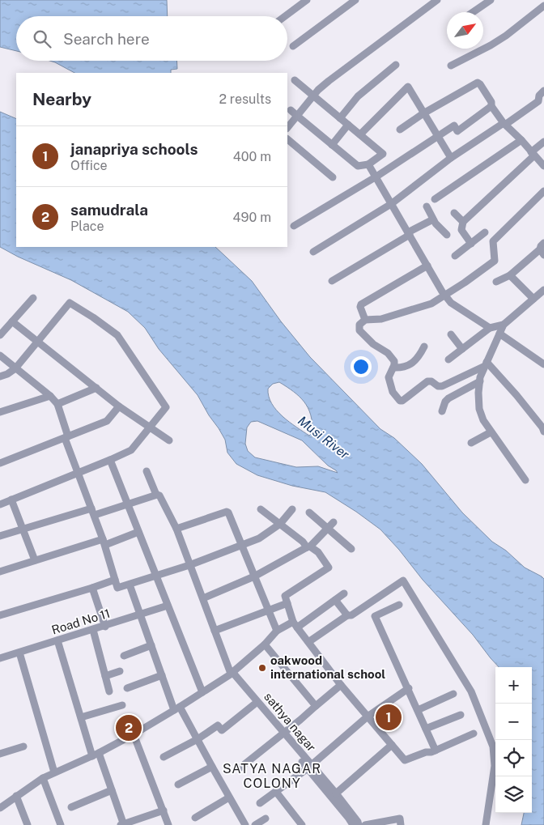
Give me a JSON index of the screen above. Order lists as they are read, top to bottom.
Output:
{
  "streets": {
    "street": ["Road No 11", "sathya nagar"]
  },
  "districts": ["SATYA NAGAR COLONY"],
  "water": ["Musi River"],
  "places": ["oakwood international school"],
  "north": "top right",
  "page": {
    "search": "Search here",
    "heading": ["Nearby", "2 results"],
    "list": [
      {
        "mark": "1",
        "name": "janapriya schools",
        "note": "Office",
        "value": "400 m"
      },
      {
        "mark": "2",
        "name": "samudrala",
        "note": "Place",
        "value": "490 m"
      }
    ],
    "map_buttons": ["+", "−"],
    "pins": ["1", "2"]
  }
}
